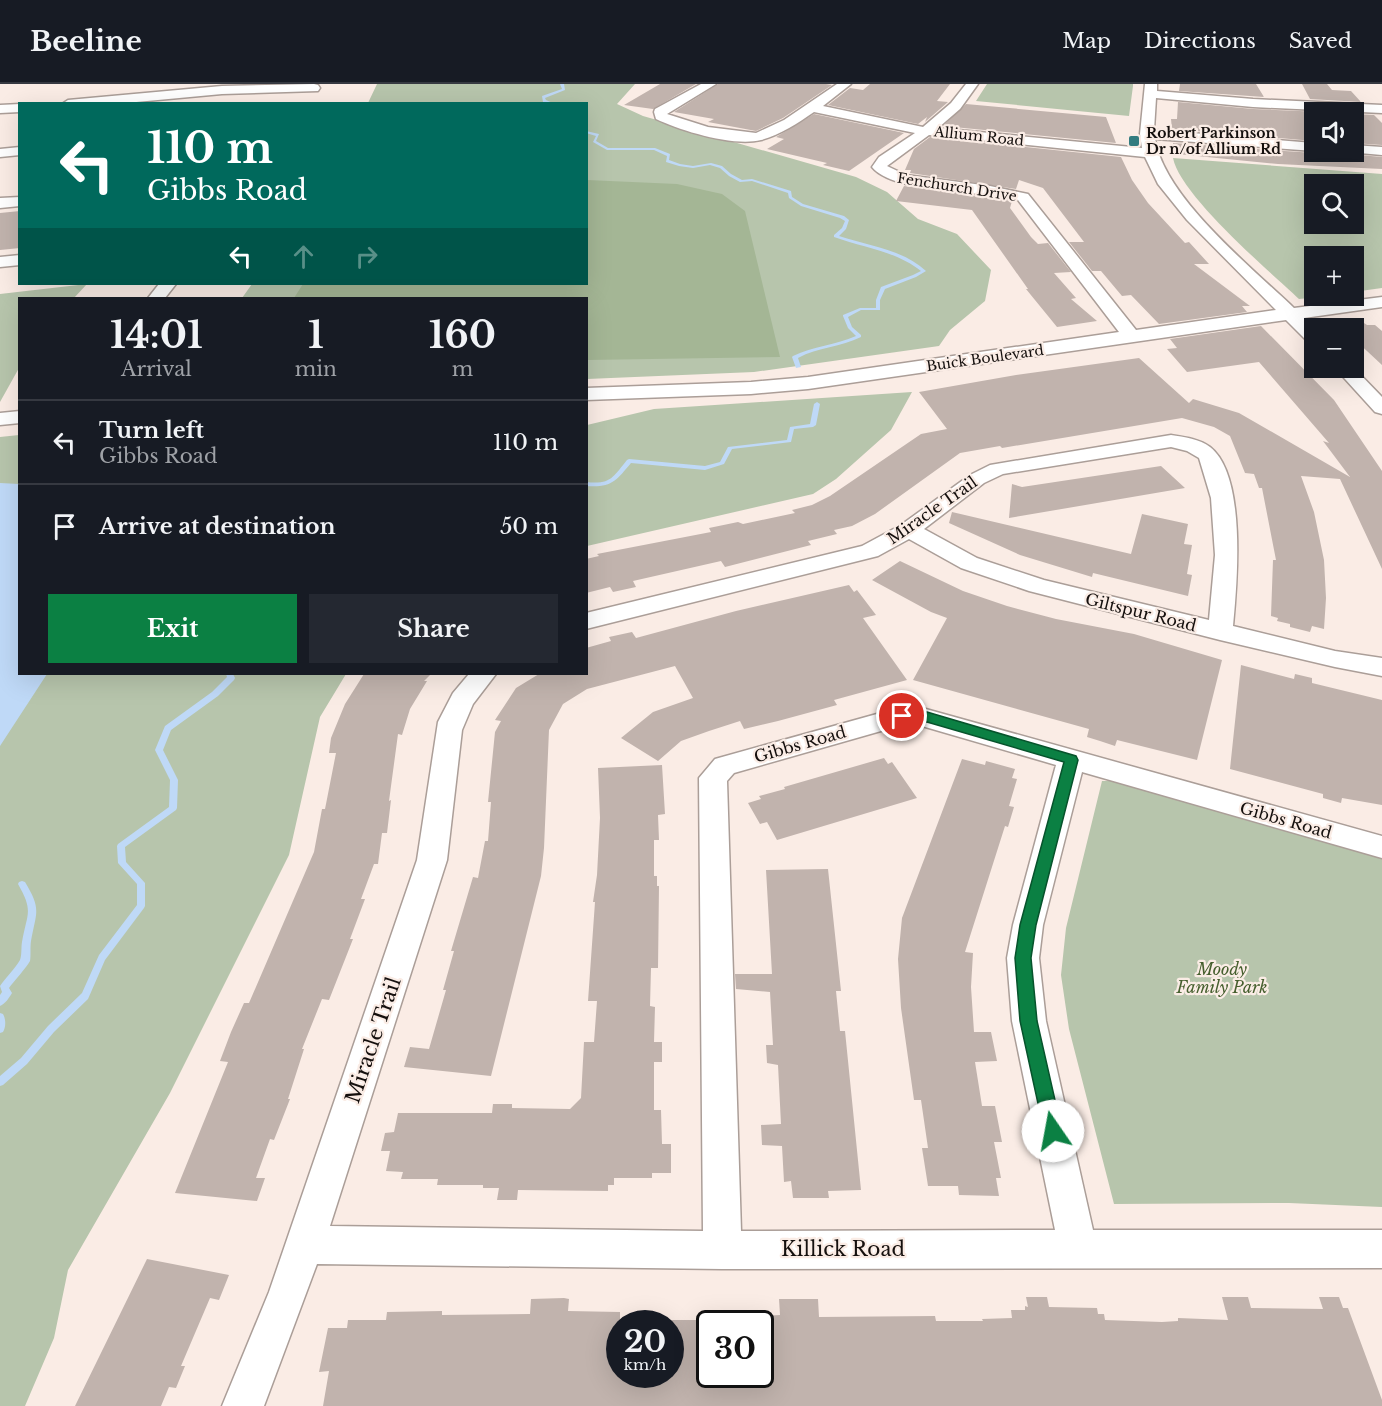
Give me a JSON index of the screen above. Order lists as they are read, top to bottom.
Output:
{
  "streets": {
    "street": [
      "Allium Road",
      "Fenchurch Drive",
      "Buick Boulevard",
      "Miracle Trail",
      "Giltspur Road",
      "Gibbs Road",
      "Killick Road"
    ]
  },
  "crossings": [
    ["Allium Road", "Fenchurch Drive"],
    ["Fenchurch Drive", "Buick Boulevard"],
    ["Miracle Trail", "Giltspur Road"],
    ["Miracle Trail", "Killick Road"],
    ["Gibbs Road", "Killick Road"]
  ],
  "parks": ["Moody Family Park"],
  "places": {
    "transit": ["Robert Parkinson Dr n/of Allium Rd"]
  },
  "page": {
    "header": "Beeline",
    "nav": ["Map", "Directions", "Saved"],
    "map_buttons": ["+", "−"],
    "turn": ["110 m", "Gibbs Road"],
    "eta": [
      "14:01",
      "Arrival",
      "1",
      "min",
      "160",
      "m"
    ],
    "list": [
      {
        "name": "Turn left",
        "note": "Gibbs Road",
        "value": "110 m"
      },
      {
        "name": "Arrive at destination",
        "value": "50 m"
      }
    ],
    "buttons": ["Exit", "Share"],
    "speed": "20 km/h",
    "limit": "30"
  }
}
